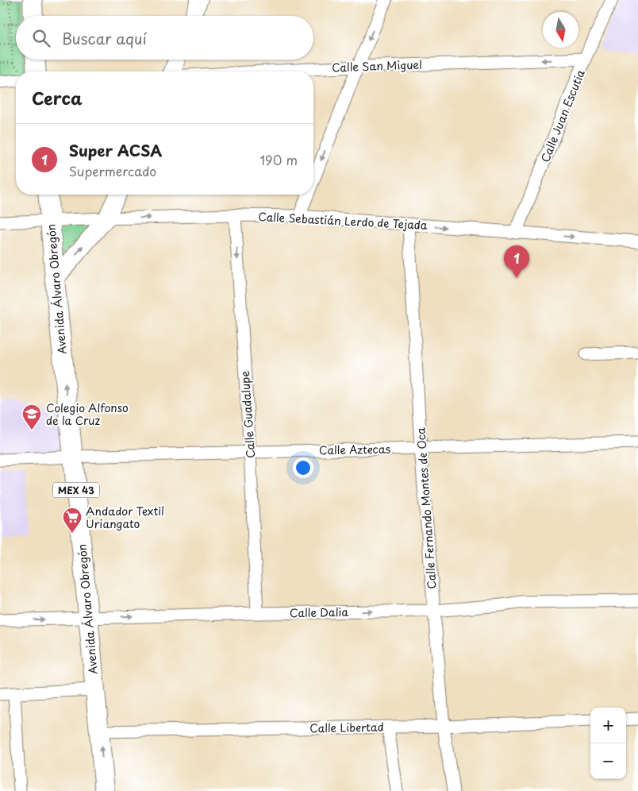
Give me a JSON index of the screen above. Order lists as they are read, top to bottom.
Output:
{
  "streets": {
    "main road": ["Avenida Álvaro Obregón", "MEX 43"],
    "street": [
      "Calle San Miguel",
      "Calle Juan Escutia",
      "Calle Sebastián Lerdo de Tejada",
      "Calle Guadalupe",
      "Calle Aztecas",
      "Calle Fernando Montes de Oca",
      "Calle Dalia",
      "Calle Libertad"
    ]
  },
  "crossings": [
    ["Calle San Miguel", "Calle Juan Escutia"],
    ["Calle Juan Escutia", "Calle Sebastián Lerdo de Tejada"],
    ["Calle Sebastián Lerdo de Tejada", "Avenida Álvaro Obregón"],
    ["Calle Sebastián Lerdo de Tejada", "Calle Guadalupe"],
    ["Calle Sebastián Lerdo de Tejada", "Calle Fernando Montes de Oca"],
    ["Avenida Álvaro Obregón", "Calle Aztecas"],
    ["Avenida Álvaro Obregón", "Calle Dalia"],
    ["Avenida Álvaro Obregón", "Calle Libertad"],
    ["Calle Guadalupe", "Calle Aztecas"],
    ["Calle Guadalupe", "Calle Dalia"],
    ["Calle Aztecas", "Calle Fernando Montes de Oca"],
    ["Calle Fernando Montes de Oca", "Calle Dalia"],
    ["Calle Fernando Montes de Oca", "Calle Libertad"]
  ],
  "one_way": [
    "Calle San Miguel",
    "Calle Sebastián Lerdo de Tejada",
    "Avenida Álvaro Obregón",
    "Calle Guadalupe",
    "Calle Dalia"
  ],
  "places": {
    "school or university": ["Colegio Alfonso de la Cruz"],
    "supermarket": ["Andador Textil Uriangato"]
  },
  "north": "bottom",
  "page": {
    "search": "Buscar aquí",
    "heading": "Cerca",
    "list": [
      {
        "mark": "1",
        "name": "Super ACSA",
        "note": "Supermercado",
        "value": "190 m"
      }
    ],
    "pins": "1",
    "map_buttons": ["+", "−"]
  }
}
